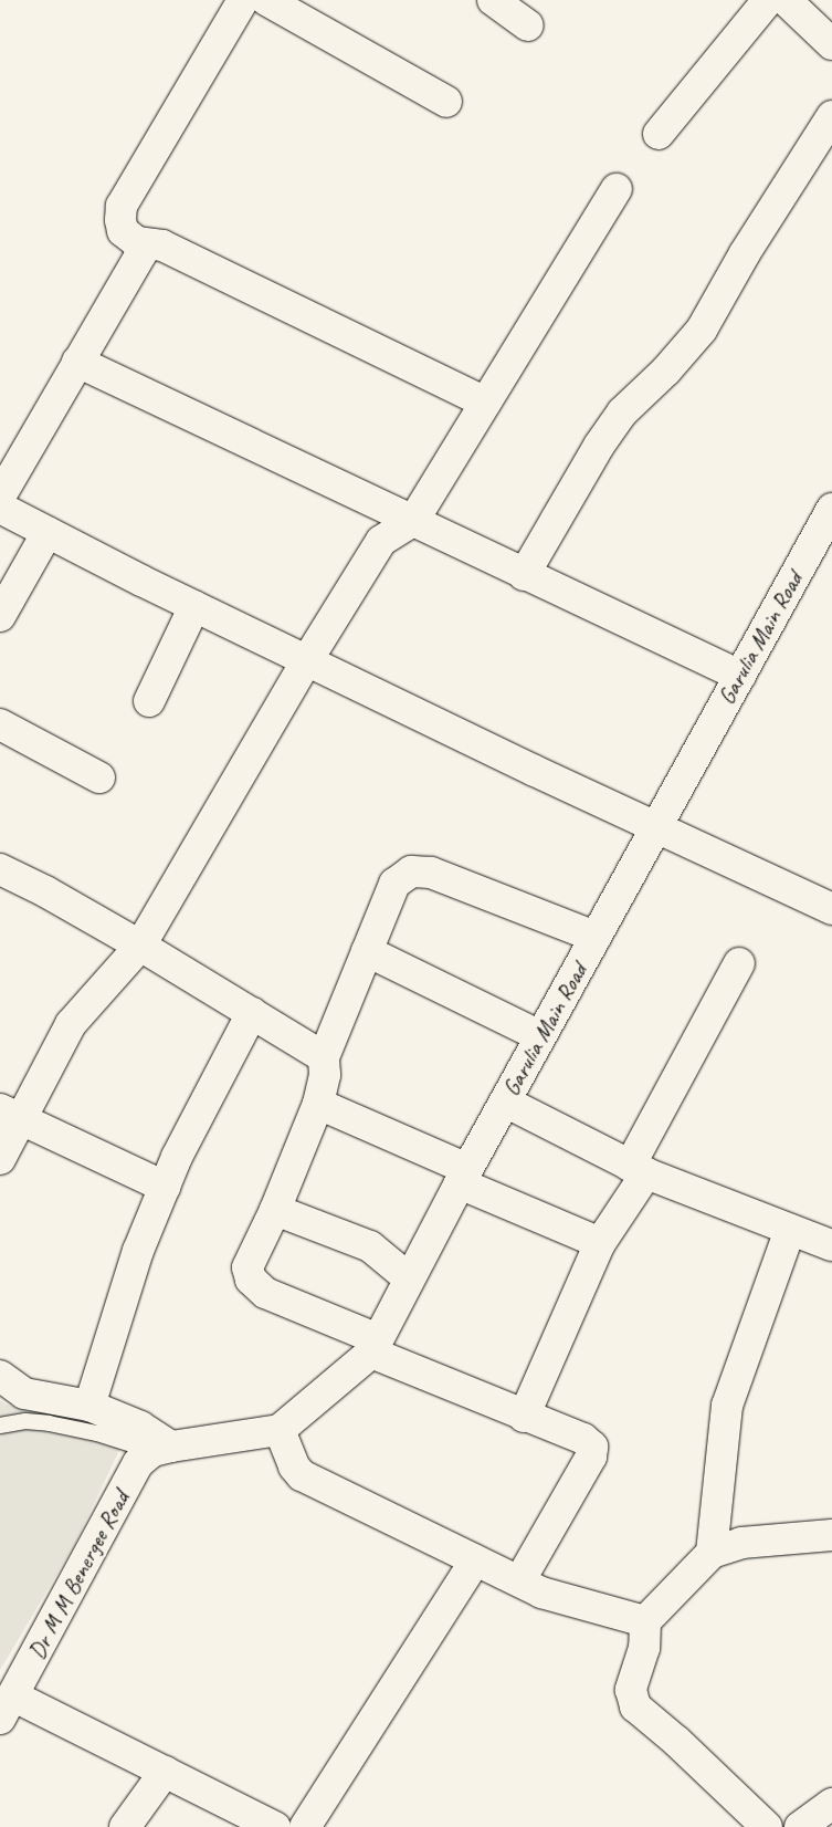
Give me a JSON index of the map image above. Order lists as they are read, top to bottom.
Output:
{
  "streets": {
    "street": ["Garulia Main Road", "Dr M M Benergee Road"]
  }
}
